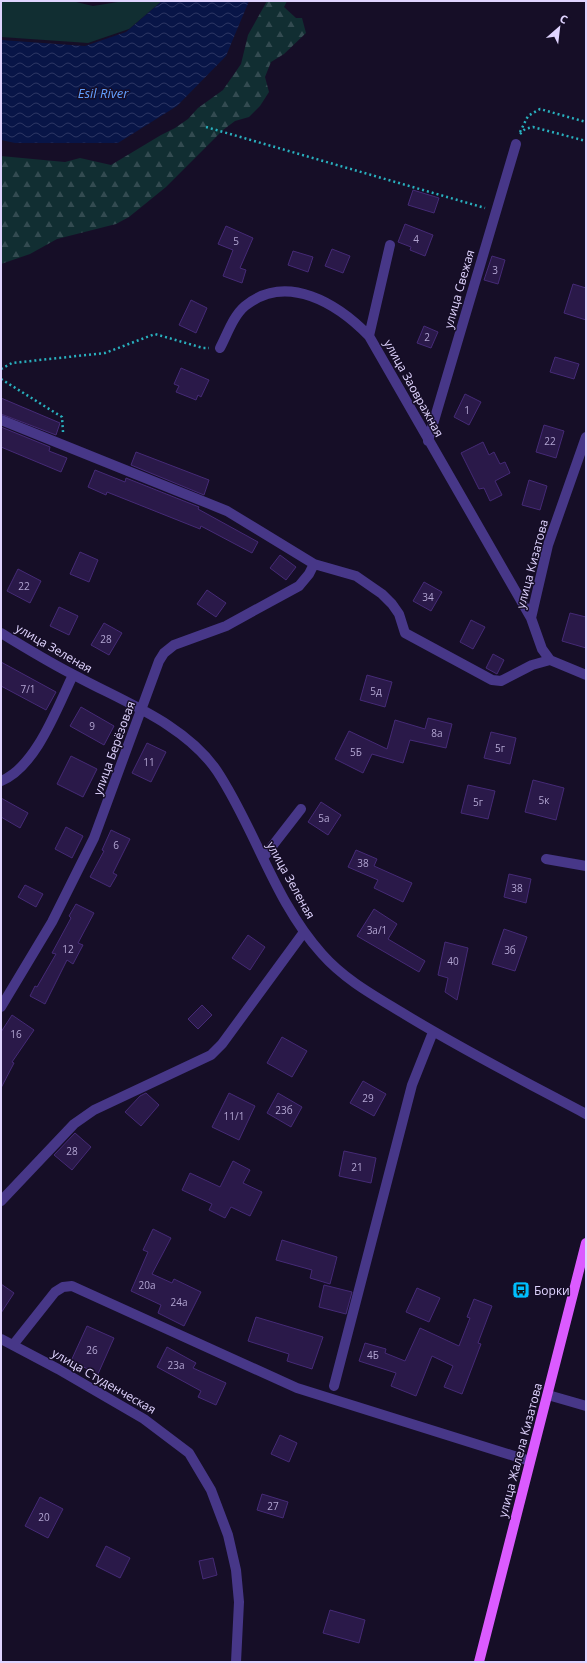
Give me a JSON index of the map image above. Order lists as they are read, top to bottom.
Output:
{
  "streets": {
    "main road": ["улица Жалела Кизатова"],
    "street": [
      "улица Свежая",
      "улица Заовражная",
      "улица Кизатова",
      "улица Зеленая",
      "улица Берёзовая",
      "улица Студенческая"
    ]
  },
  "crossings": [
    ["улица Свежая", "улица Заовражная"],
    ["улица Заовражная", "улица Кизатова"],
    ["улица Зеленая", "улица Берёзовая"]
  ],
  "water": ["Esil River"],
  "places": {
    "bus stop": ["Борки"]
  },
  "house_numbers": [
    "4",
    "5",
    "3",
    "2",
    "1",
    "22",
    "22",
    "34",
    "28",
    "7/1",
    "5д",
    "9",
    "8а",
    "5г",
    "5Б",
    "11",
    "5к",
    "5г",
    "5а",
    "6",
    "38",
    "38",
    "3а/1",
    "12",
    "3б",
    "40",
    "16",
    "29",
    "23б",
    "11/1",
    "28",
    "21",
    "20а",
    "24а",
    "26",
    "4Б",
    "23а",
    "27",
    "20"
  ],
  "north": "top right"
}
